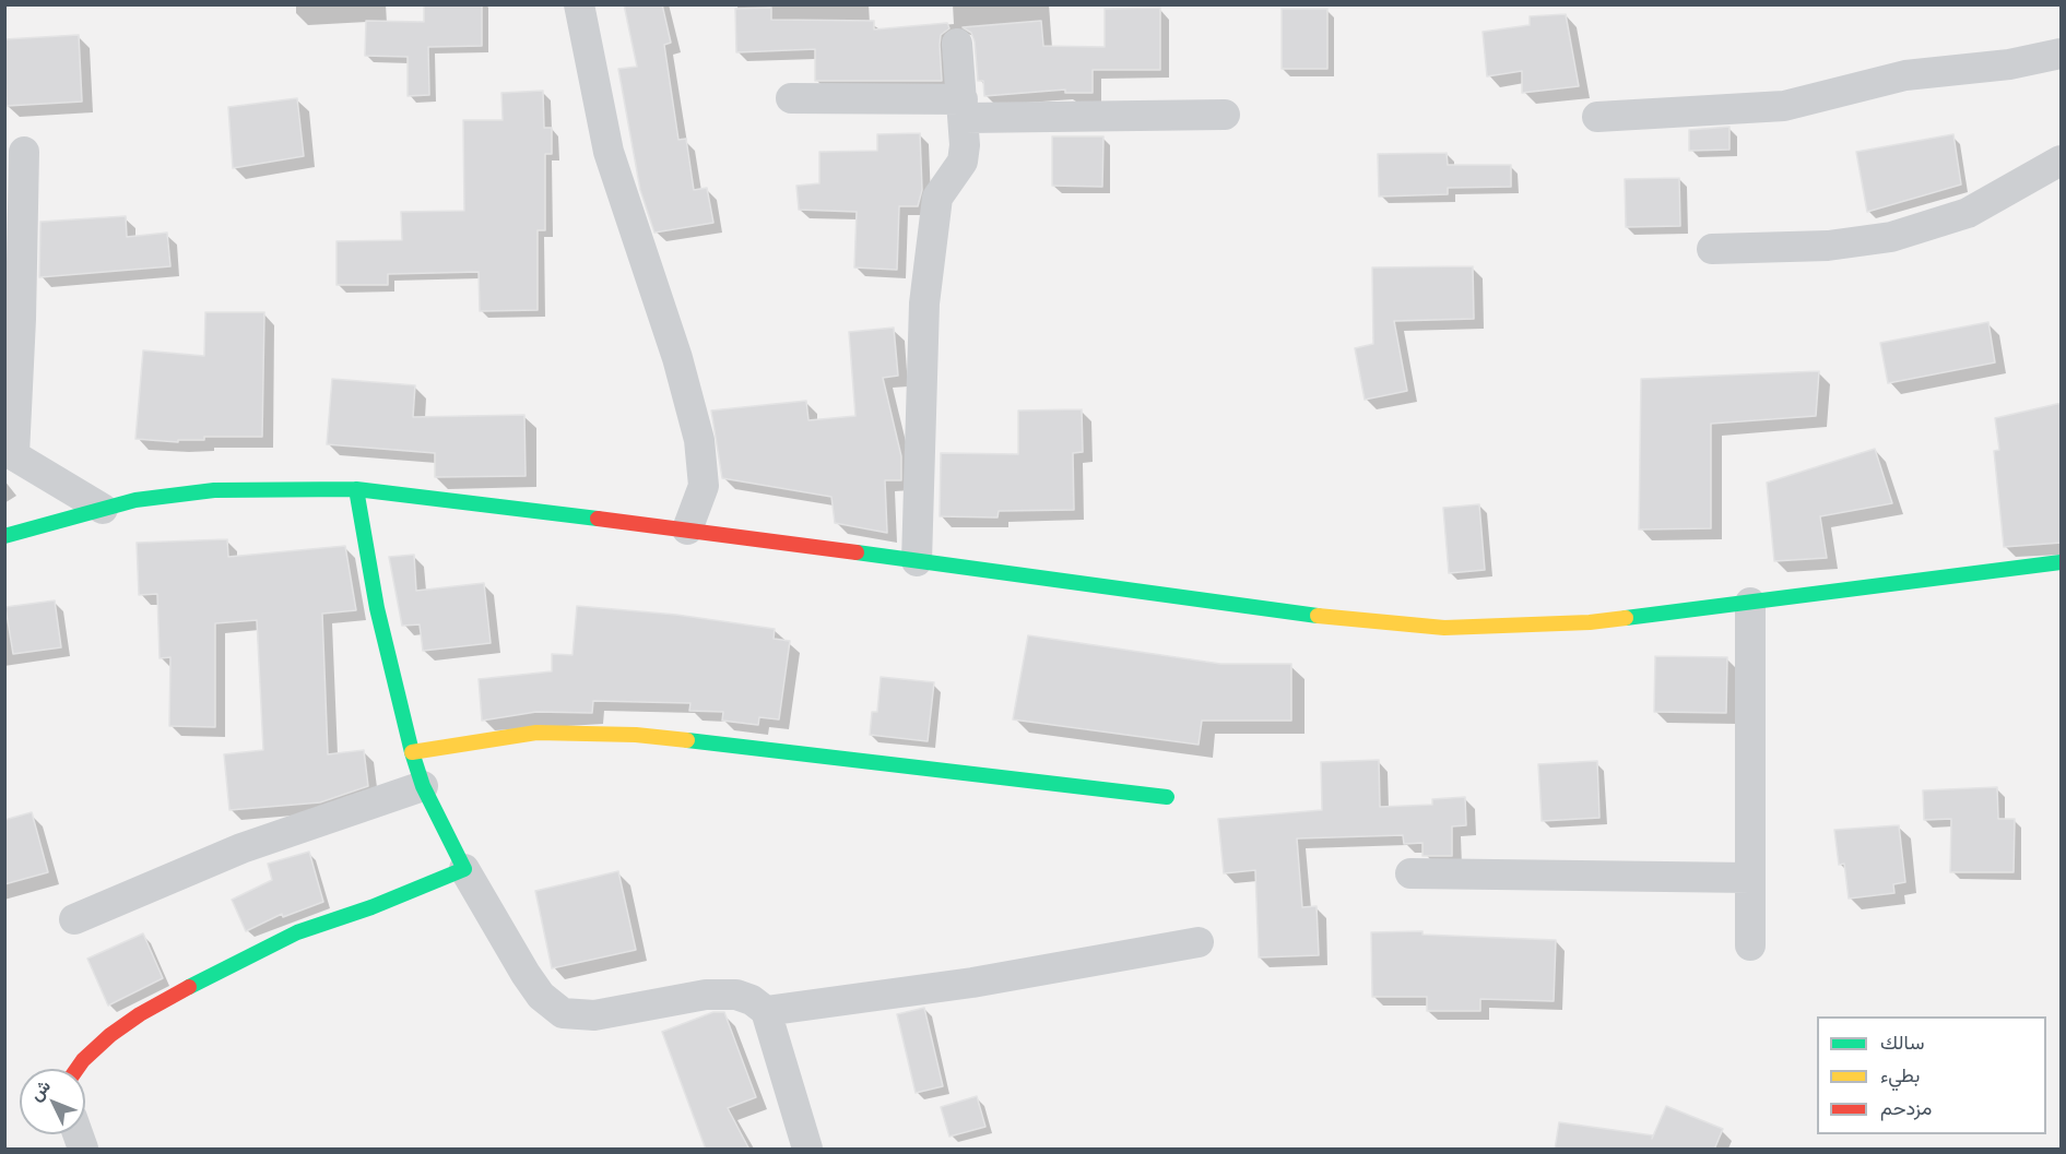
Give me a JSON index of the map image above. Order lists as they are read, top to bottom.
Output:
{
  "legend": ["سالك", "بطيء", "مزدحم"],
  "north": "top left"
}
